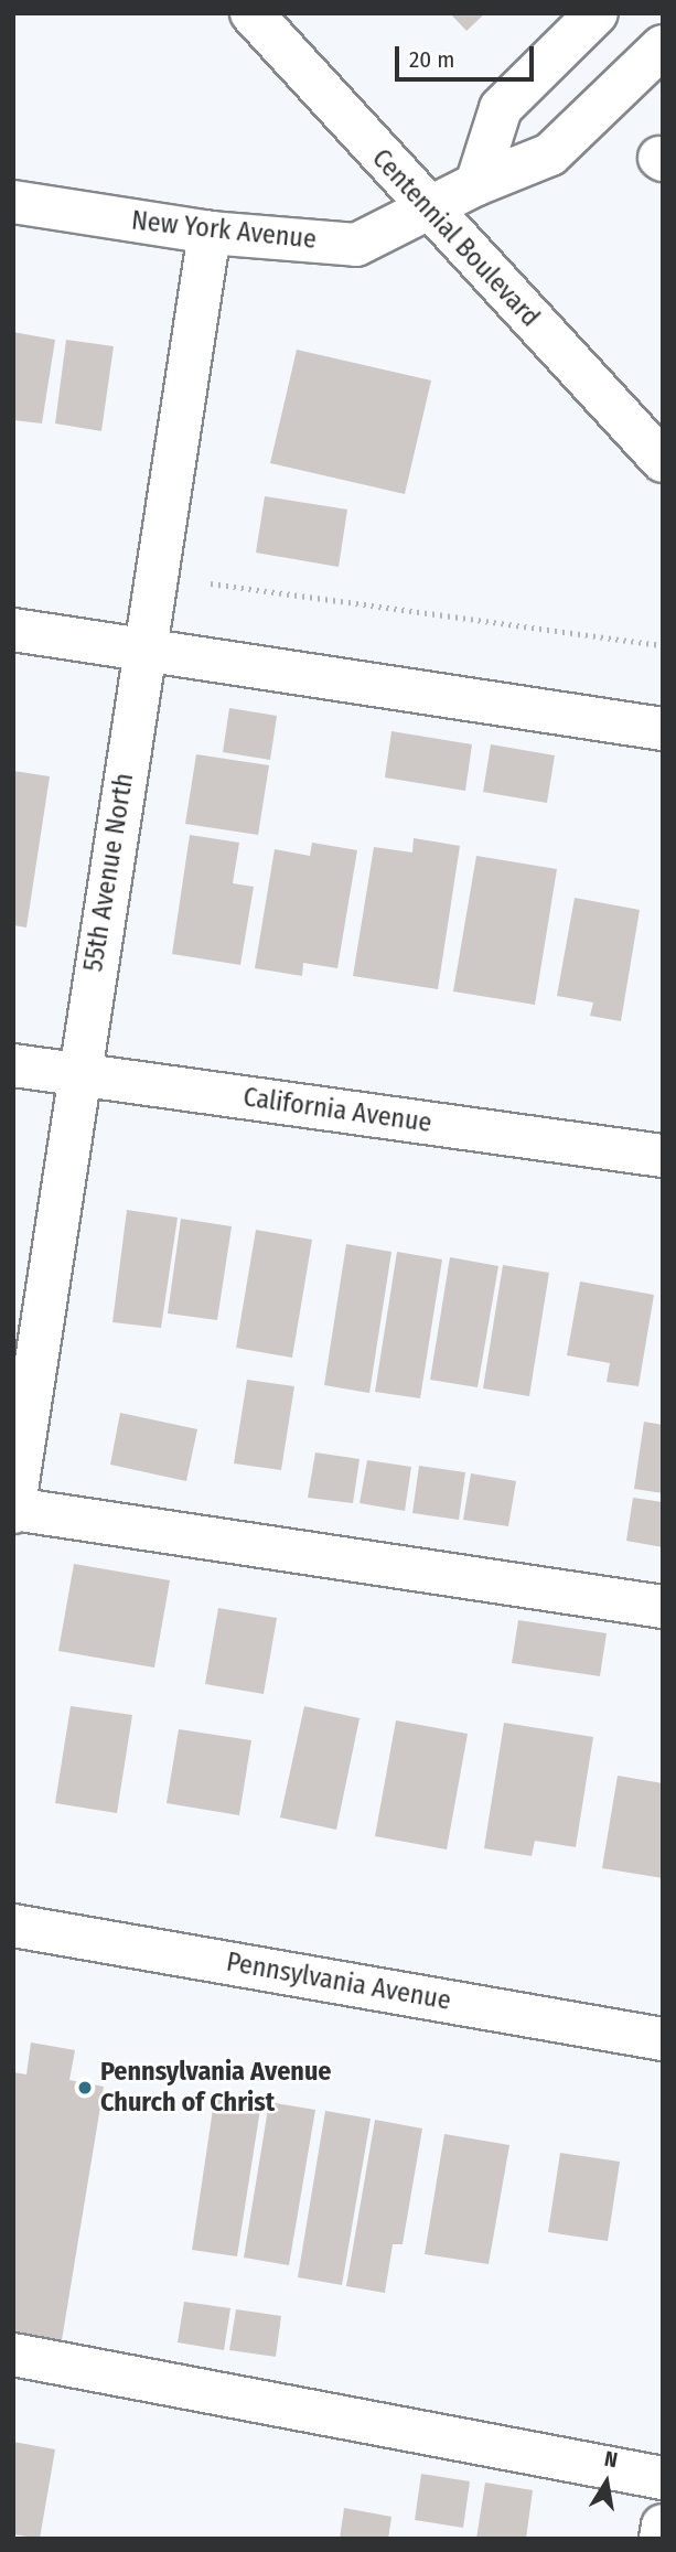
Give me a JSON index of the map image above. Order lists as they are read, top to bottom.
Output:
{
  "streets": {
    "street": [
      "New York Avenue",
      "Centennial Boulevard",
      "55th Avenue North",
      "California Avenue",
      "Pennsylvania Avenue"
    ]
  },
  "crossings": [
    ["New York Avenue", "Centennial Boulevard"],
    ["New York Avenue", "55th Avenue North"],
    ["55th Avenue North", "California Avenue"]
  ],
  "places": ["Pennsylvania Avenue Church of Christ"],
  "scale_bar": "20 m",
  "north": "top"
}
